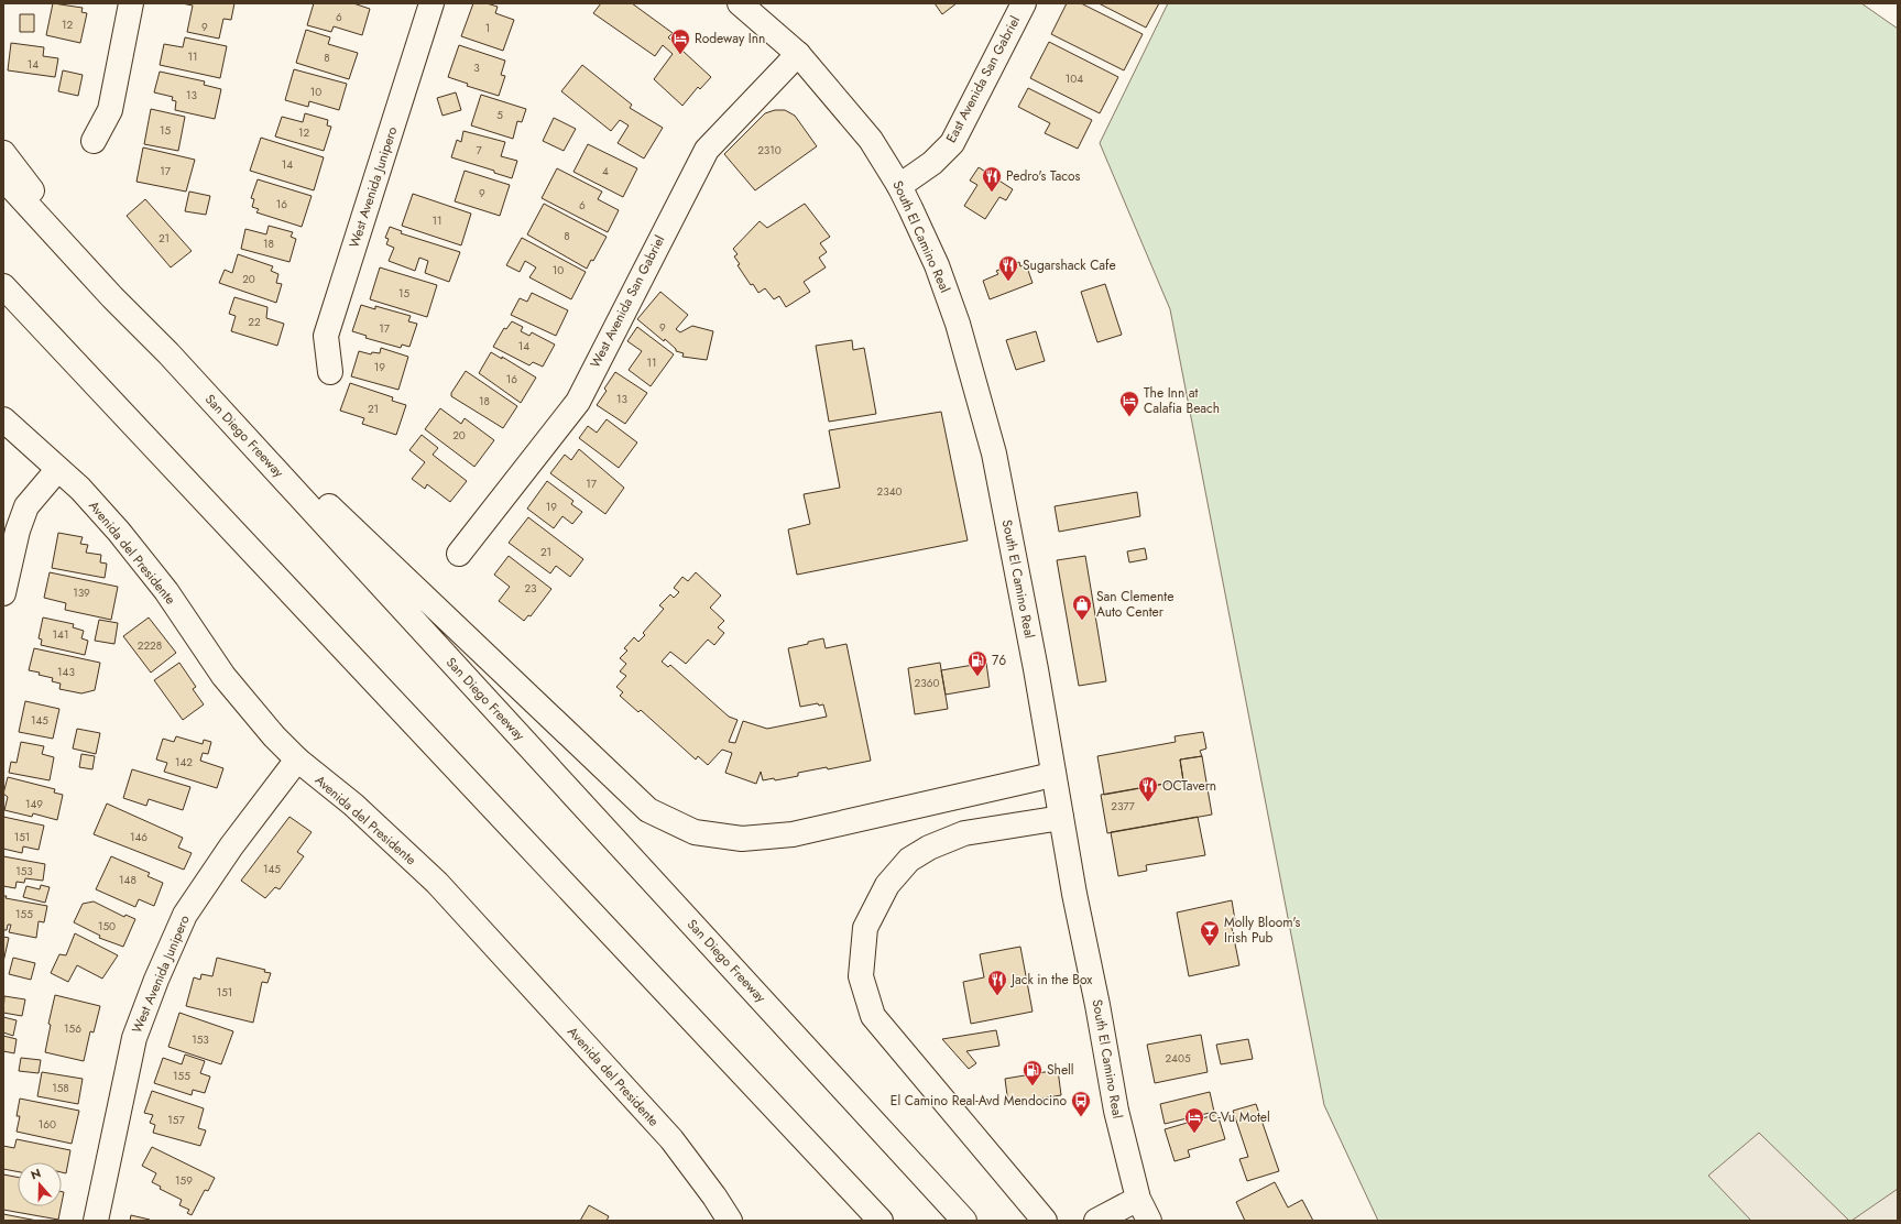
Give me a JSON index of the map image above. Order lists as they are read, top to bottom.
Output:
{
  "streets": {
    "main road": [
      "East Avenida San Gabriel",
      "West Avenida Junipero",
      "South El Camino Real",
      "West Avenida San Gabriel",
      "San Diego Freeway",
      "Avenida del Presidente"
    ]
  },
  "crossings": [
    ["East Avenida San Gabriel", "South El Camino Real"],
    ["West Avenida Junipero", "Avenida del Presidente"],
    ["South El Camino Real", "West Avenida San Gabriel"]
  ],
  "places": {
    "hotel": ["Rodeway Inn", "The Inn at Calafia Beach", "C-Vu Motel"],
    "restaurant": [
      "Pedro's Tacos",
      "Sugarshack Cafe",
      "OCTavern",
      "Jack in the Box"
    ],
    "shop": ["San Clemente Auto Center"],
    "fuel station": ["76", "Shell"],
    "bar": ["Molly Bloom's Irish Pub"],
    "bus stop": ["El Camino Real-Avd Mendocino"]
  },
  "house_numbers": [
    "6",
    "12",
    "9",
    "1",
    "11",
    "8",
    "14",
    "3",
    "104",
    "10",
    "13",
    "5",
    "15",
    "12",
    "7",
    "2310",
    "14",
    "17",
    "4",
    "9",
    "16",
    "6",
    "11",
    "8",
    "21",
    "18",
    "10",
    "20",
    "15",
    "22",
    "9",
    "17",
    "14",
    "11",
    "19",
    "16",
    "13",
    "18",
    "21",
    "20",
    "17",
    "2340",
    "19",
    "21",
    "23",
    "139",
    "141",
    "2228",
    "143",
    "2360",
    "145",
    "142",
    "149",
    "2377",
    "151",
    "146",
    "145",
    "153",
    "148",
    "155",
    "150",
    "151",
    "156",
    "153",
    "2405",
    "155",
    "158",
    "157",
    "160",
    "159"
  ],
  "north": "top"
}
